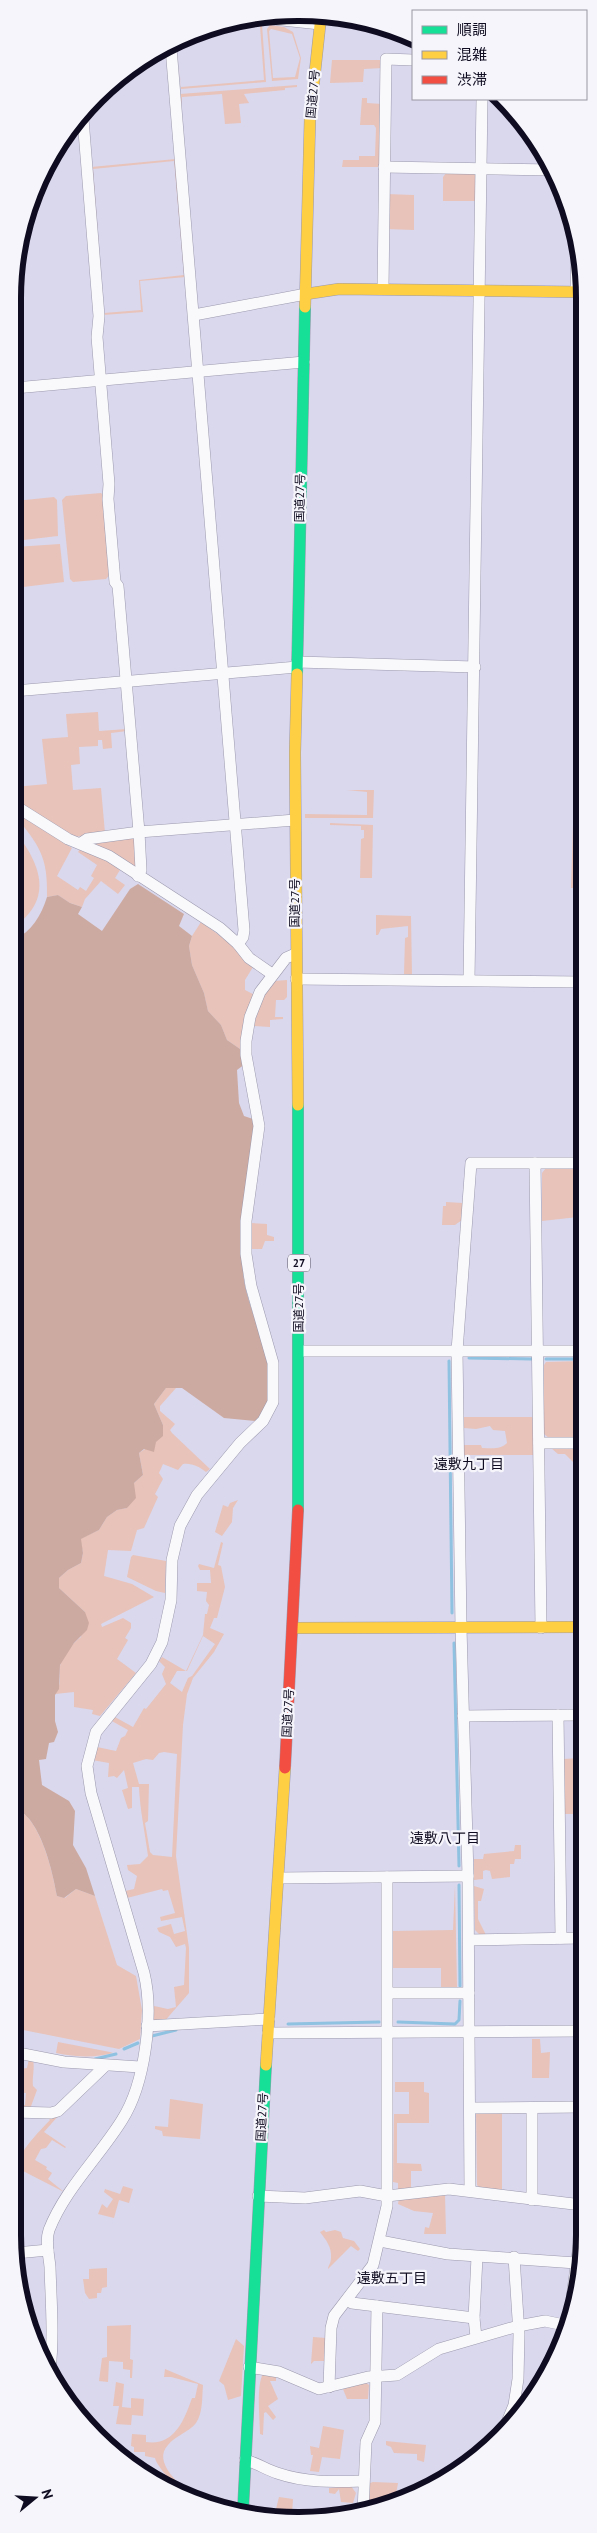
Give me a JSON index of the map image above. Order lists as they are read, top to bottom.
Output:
{
  "streets": {
    "main road": ["国道27号", "27"]
  },
  "districts": ["遠敷九丁目", "遠敷八丁目", "遠敷五丁目"],
  "legend": ["順調", "混雑", "渋滞"],
  "north": "right"
}
